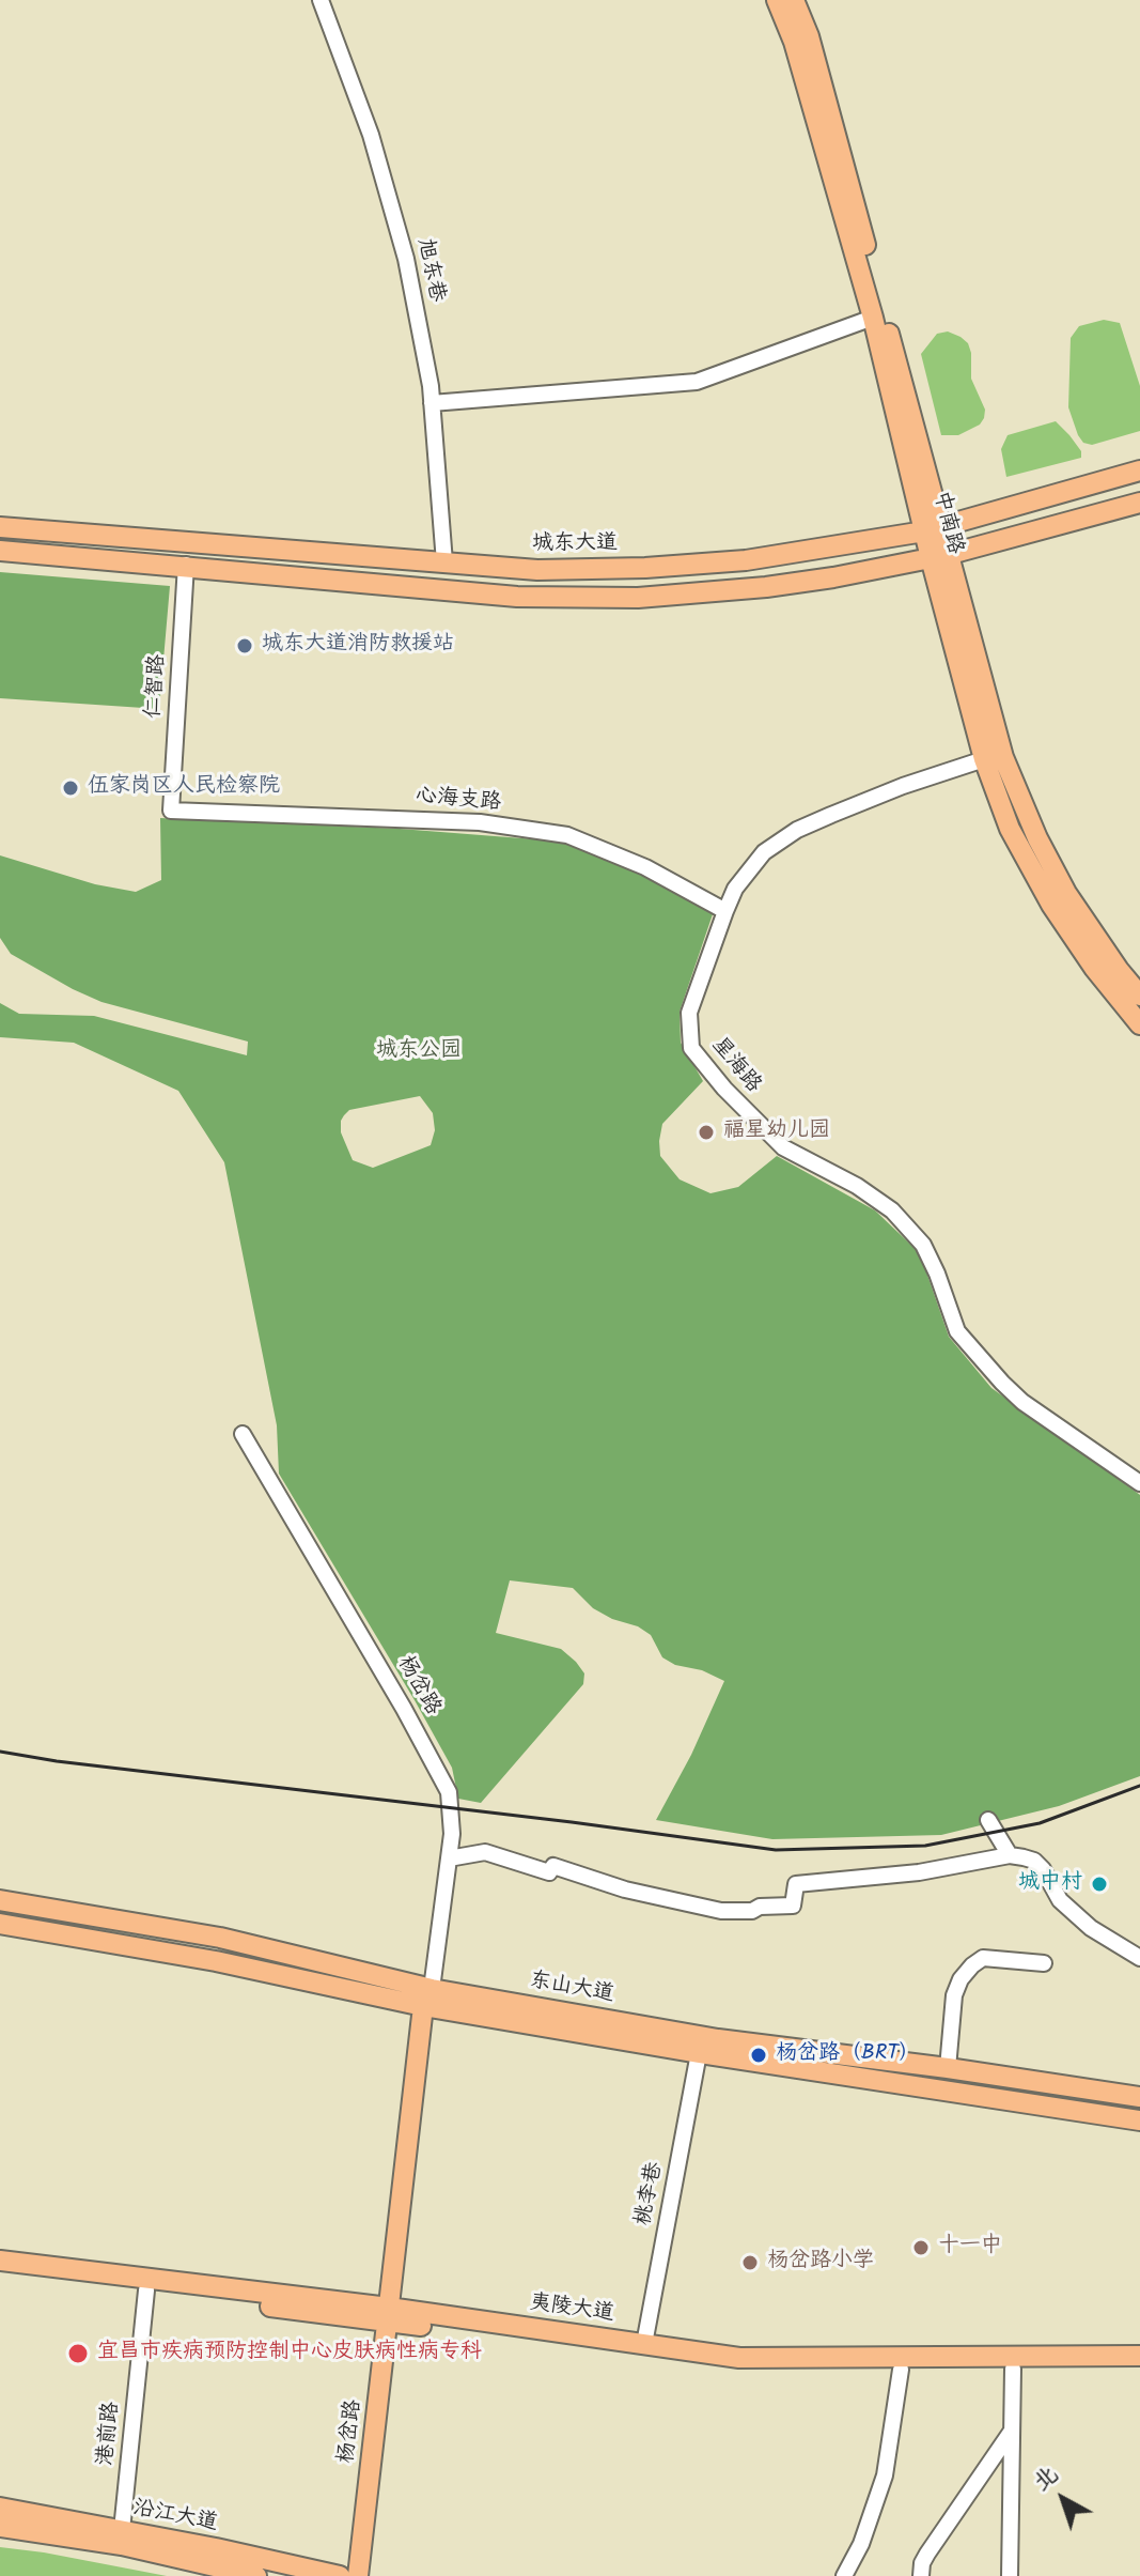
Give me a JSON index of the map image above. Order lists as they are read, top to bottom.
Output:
{
  "streets": {
    "main road": [
      "中南路",
      "城东大道",
      "杨岔路",
      "东山大道",
      "夷陵大道",
      "沿江大道"
    ],
    "street": [
      "旭东巷",
      "仁智路",
      "心海支路",
      "星海路",
      "桃李巷",
      "港前路"
    ]
  },
  "crossings": [
    ["旭东巷", "城东大道"],
    ["中南路", "城东大道"],
    ["中南路", "星海路"],
    ["仁智路", "心海支路"],
    ["心海支路", "星海路"],
    ["杨岔路", "东山大道"],
    ["杨岔路", "夷陵大道"],
    ["东山大道", "桃李巷"],
    ["桃李巷", "夷陵大道"],
    ["夷陵大道", "港前路"],
    ["港前路", "沿江大道"]
  ],
  "parks": ["城东公园"],
  "places": [
    "城东大道消防救援站",
    "伍家岗区人民检察院",
    "福星幼儿园",
    "城中村",
    "杨岔路（BRT）",
    "十一中",
    "杨岔路小学",
    "宜昌市疾病预防控制中心皮肤病性病专科"
  ],
  "north": "top left"
}
